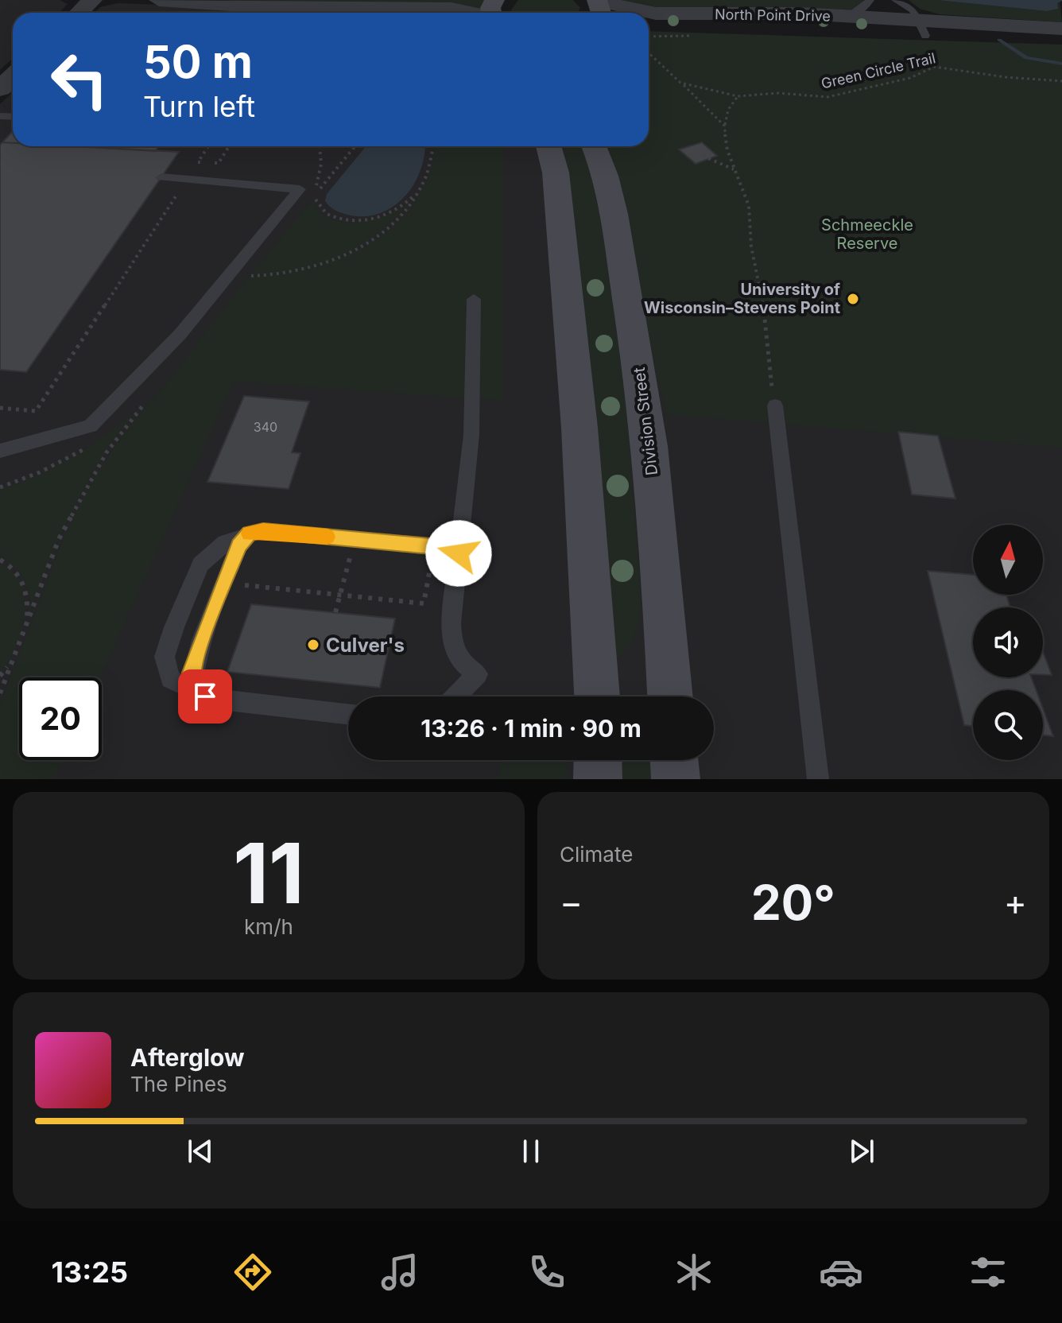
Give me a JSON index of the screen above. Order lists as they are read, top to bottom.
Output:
{
  "streets": {
    "main road": ["Division Street"],
    "street": ["North Point Drive"],
    "path": ["Green Circle Trail"]
  },
  "parks": ["Schmeeckle Reserve"],
  "places": ["University of Wisconsin–Stevens Point", "Culver's"],
  "house_numbers": ["340"],
  "north": "top",
  "page": {
    "turn": ["50 m", "Turn left"],
    "limit": "20",
    "trip": "13:26 · 1 min · 90 m",
    "tile": [
      ["11", "km/h"],
      "Climate"
    ],
    "heat": ["−", "20°", "+"],
    "song": ["Afterglow", "The Pines"],
    "tabs": "13:25"
  }
}
